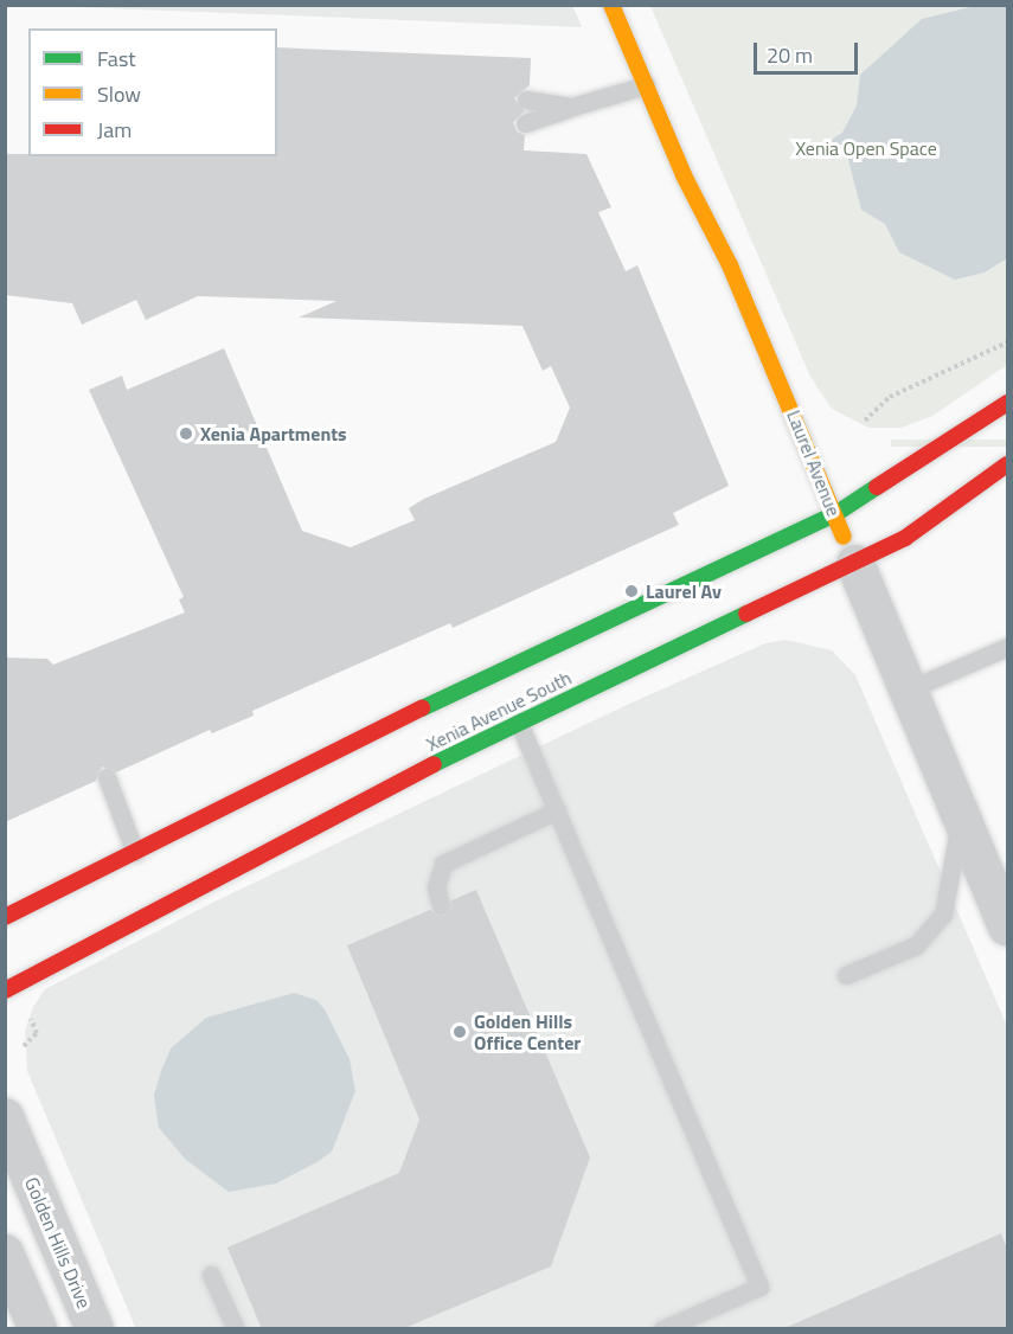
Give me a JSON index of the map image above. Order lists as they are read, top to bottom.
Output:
{
  "streets": {
    "street": ["Laurel Avenue", "Xenia Avenue South", "Golden Hills Drive"]
  },
  "crossings": [
    ["Laurel Avenue", "Xenia Avenue South"]
  ],
  "parks": ["Xenia Open Space"],
  "places": ["Xenia Apartments", "Laurel Av", "Golden Hills Office Center"],
  "legend": ["Fast", "Slow", "Jam"],
  "scale_bar": "20 m"
}
